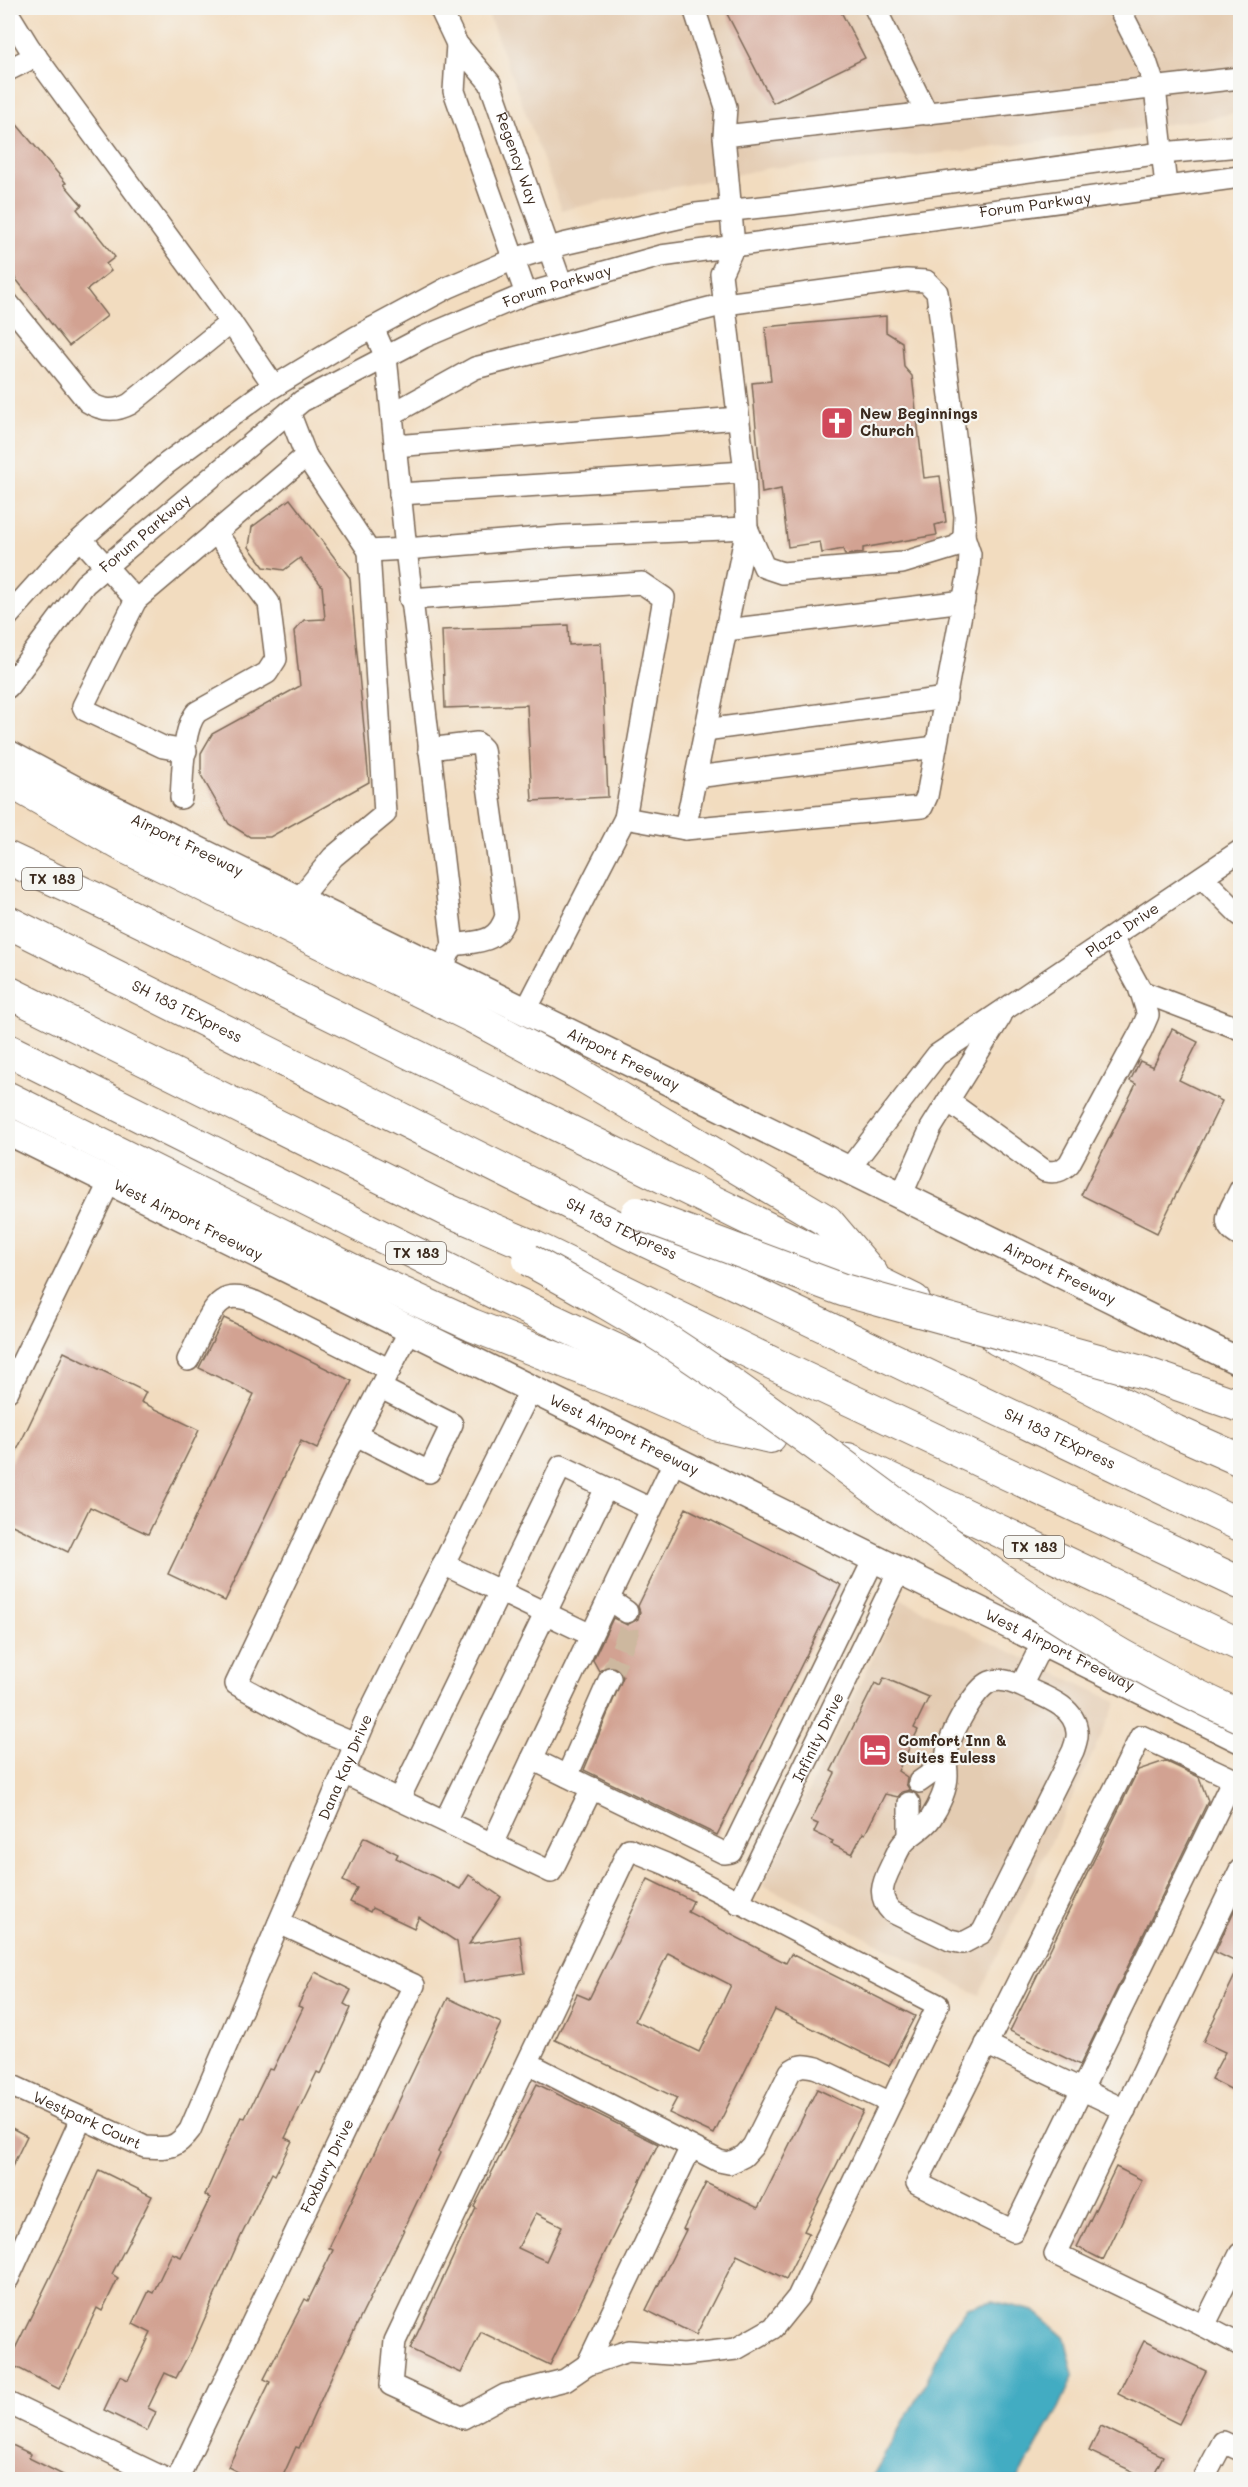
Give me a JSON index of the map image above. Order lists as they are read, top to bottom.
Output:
{
  "streets": {
    "highway": ["TX 183", "SH 183 TEXpress"],
    "main road": ["Airport Freeway", "West Airport Freeway"],
    "street": [
      "Regency Way",
      "Forum Parkway",
      "Plaza Drive",
      "Infinity Drive",
      "Dana Kay Drive",
      "Westpark Court",
      "Foxbury Drive"
    ]
  },
  "crossings": [
    ["Regency Way", "Forum Parkway"],
    ["Airport Freeway", "Plaza Drive"],
    ["West Airport Freeway", "Infinity Drive"],
    ["West Airport Freeway", "Dana Kay Drive"],
    ["Dana Kay Drive", "Westpark Court"],
    ["Dana Kay Drive", "Foxbury Drive"]
  ],
  "places": {
    "church": ["New Beginnings Church"],
    "hotel": ["Comfort Inn & Suites Euless"]
  }
}
